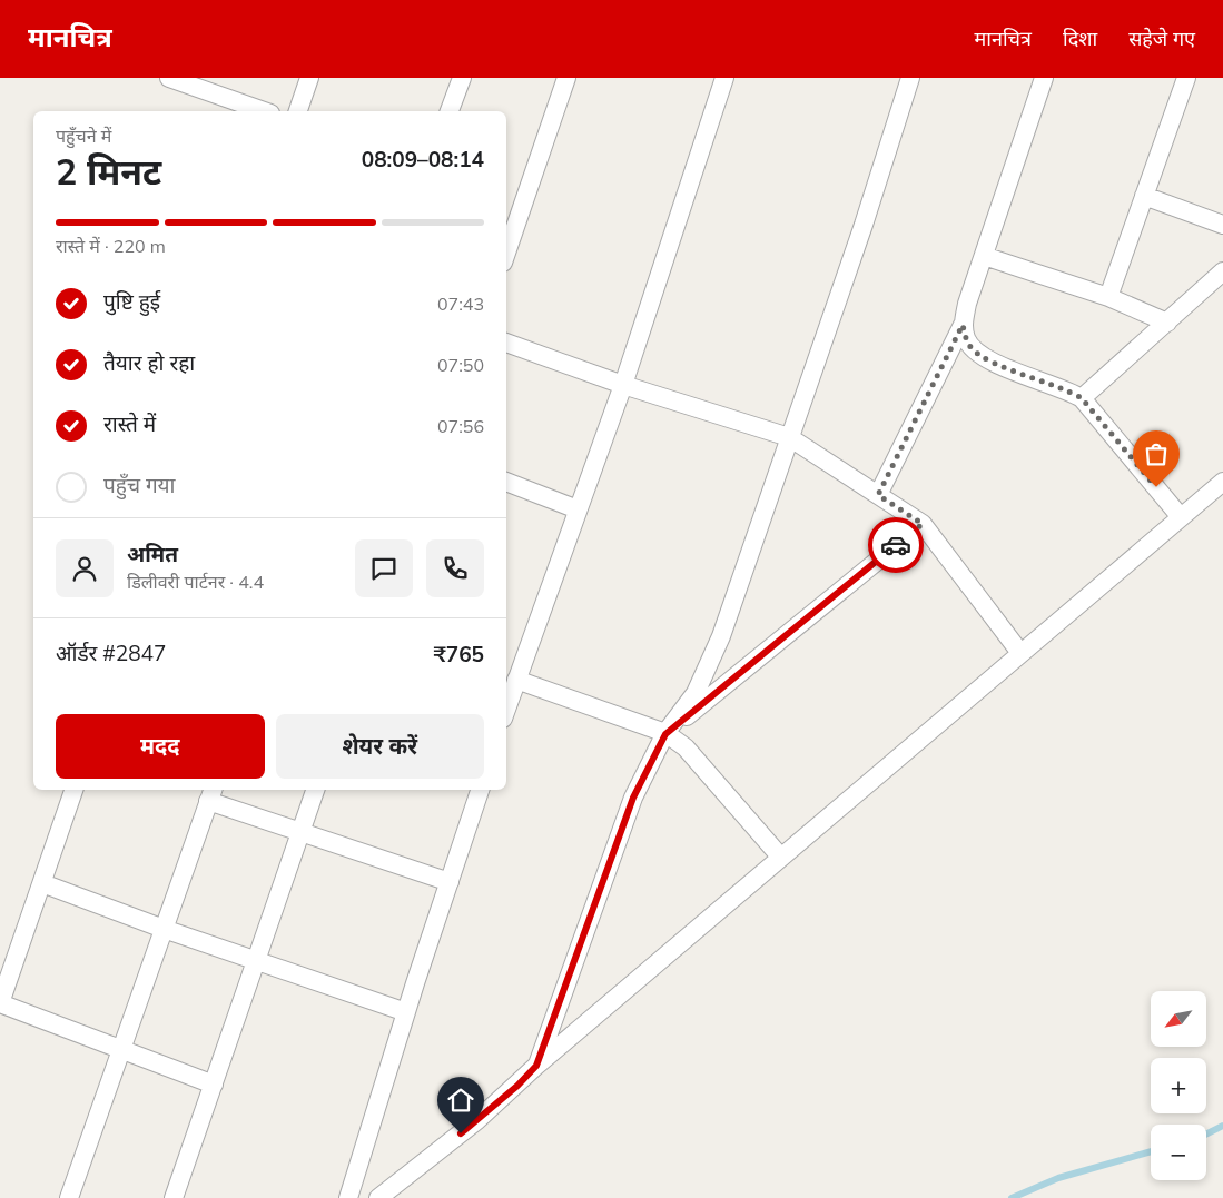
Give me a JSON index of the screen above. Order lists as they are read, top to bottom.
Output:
{
  "north": "bottom left",
  "page": {
    "header": "मानचित्र",
    "nav": ["मानचित्र", "दिशा", "सहेजे गए"],
    "heading": ["2 मिनट", "पहुँचने में", "08:09–08:14"],
    "panel": [
      "अमित",
      "डिलीवरी पार्टनर · 4.4",
      "ऑर्डर #2847",
      "₹765"
    ],
    "bar": "रास्ते में · 220 m",
    "list": [
      ["पुष्टि हुई", "07:43"],
      ["तैयार हो रहा", "07:50"],
      ["रास्ते में", "07:56"],
      "पहुँच गया"
    ],
    "buttons": ["मदद", "शेयर करें"],
    "map_buttons": ["+", "−"]
  }
}
